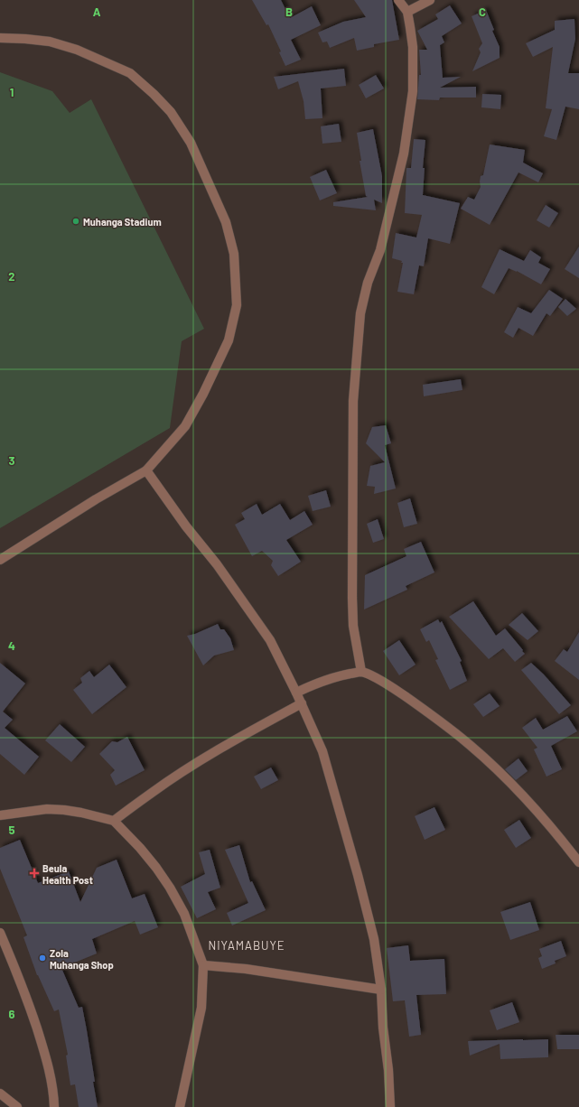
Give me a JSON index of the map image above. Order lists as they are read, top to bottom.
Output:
{
  "districts": ["NIYAMABUYE"],
  "places": {
    "other": ["Muhanga Stadium", "Zola Muhanga Shop"],
    "health": ["Beula Health Post"]
  },
  "grid": {
    "columns": ["A", "B", "C"],
    "rows": [
      "1",
      "2",
      "3",
      "4",
      "5",
      "6"
    ]
  }
}
